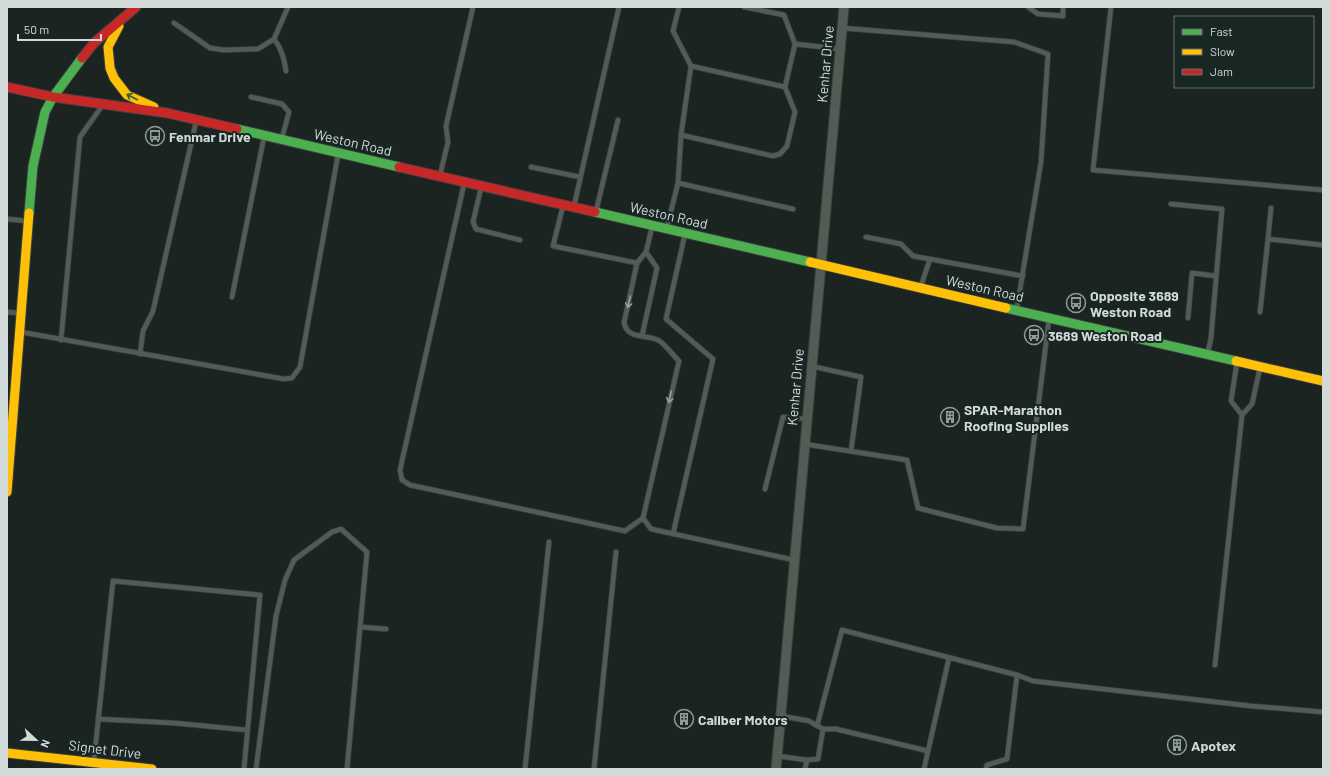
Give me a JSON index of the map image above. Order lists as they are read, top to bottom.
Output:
{
  "streets": {
    "main road": ["Weston Road", "Signet Drive"],
    "street": ["Kenhar Drive"]
  },
  "crossings": [
    ["Kenhar Drive", "Weston Road"]
  ],
  "places": {
    "bus stop": ["Fenmar Drive", "Opposite 3689 Weston Road", "3689 Weston Road"],
    "building": ["SPAR-Marathon Roofing Supplies", "Caliber Motors", "Apotex"]
  },
  "legend": ["Fast", "Slow", "Jam"],
  "scale_bar": "50 m",
  "north": "right"
}
